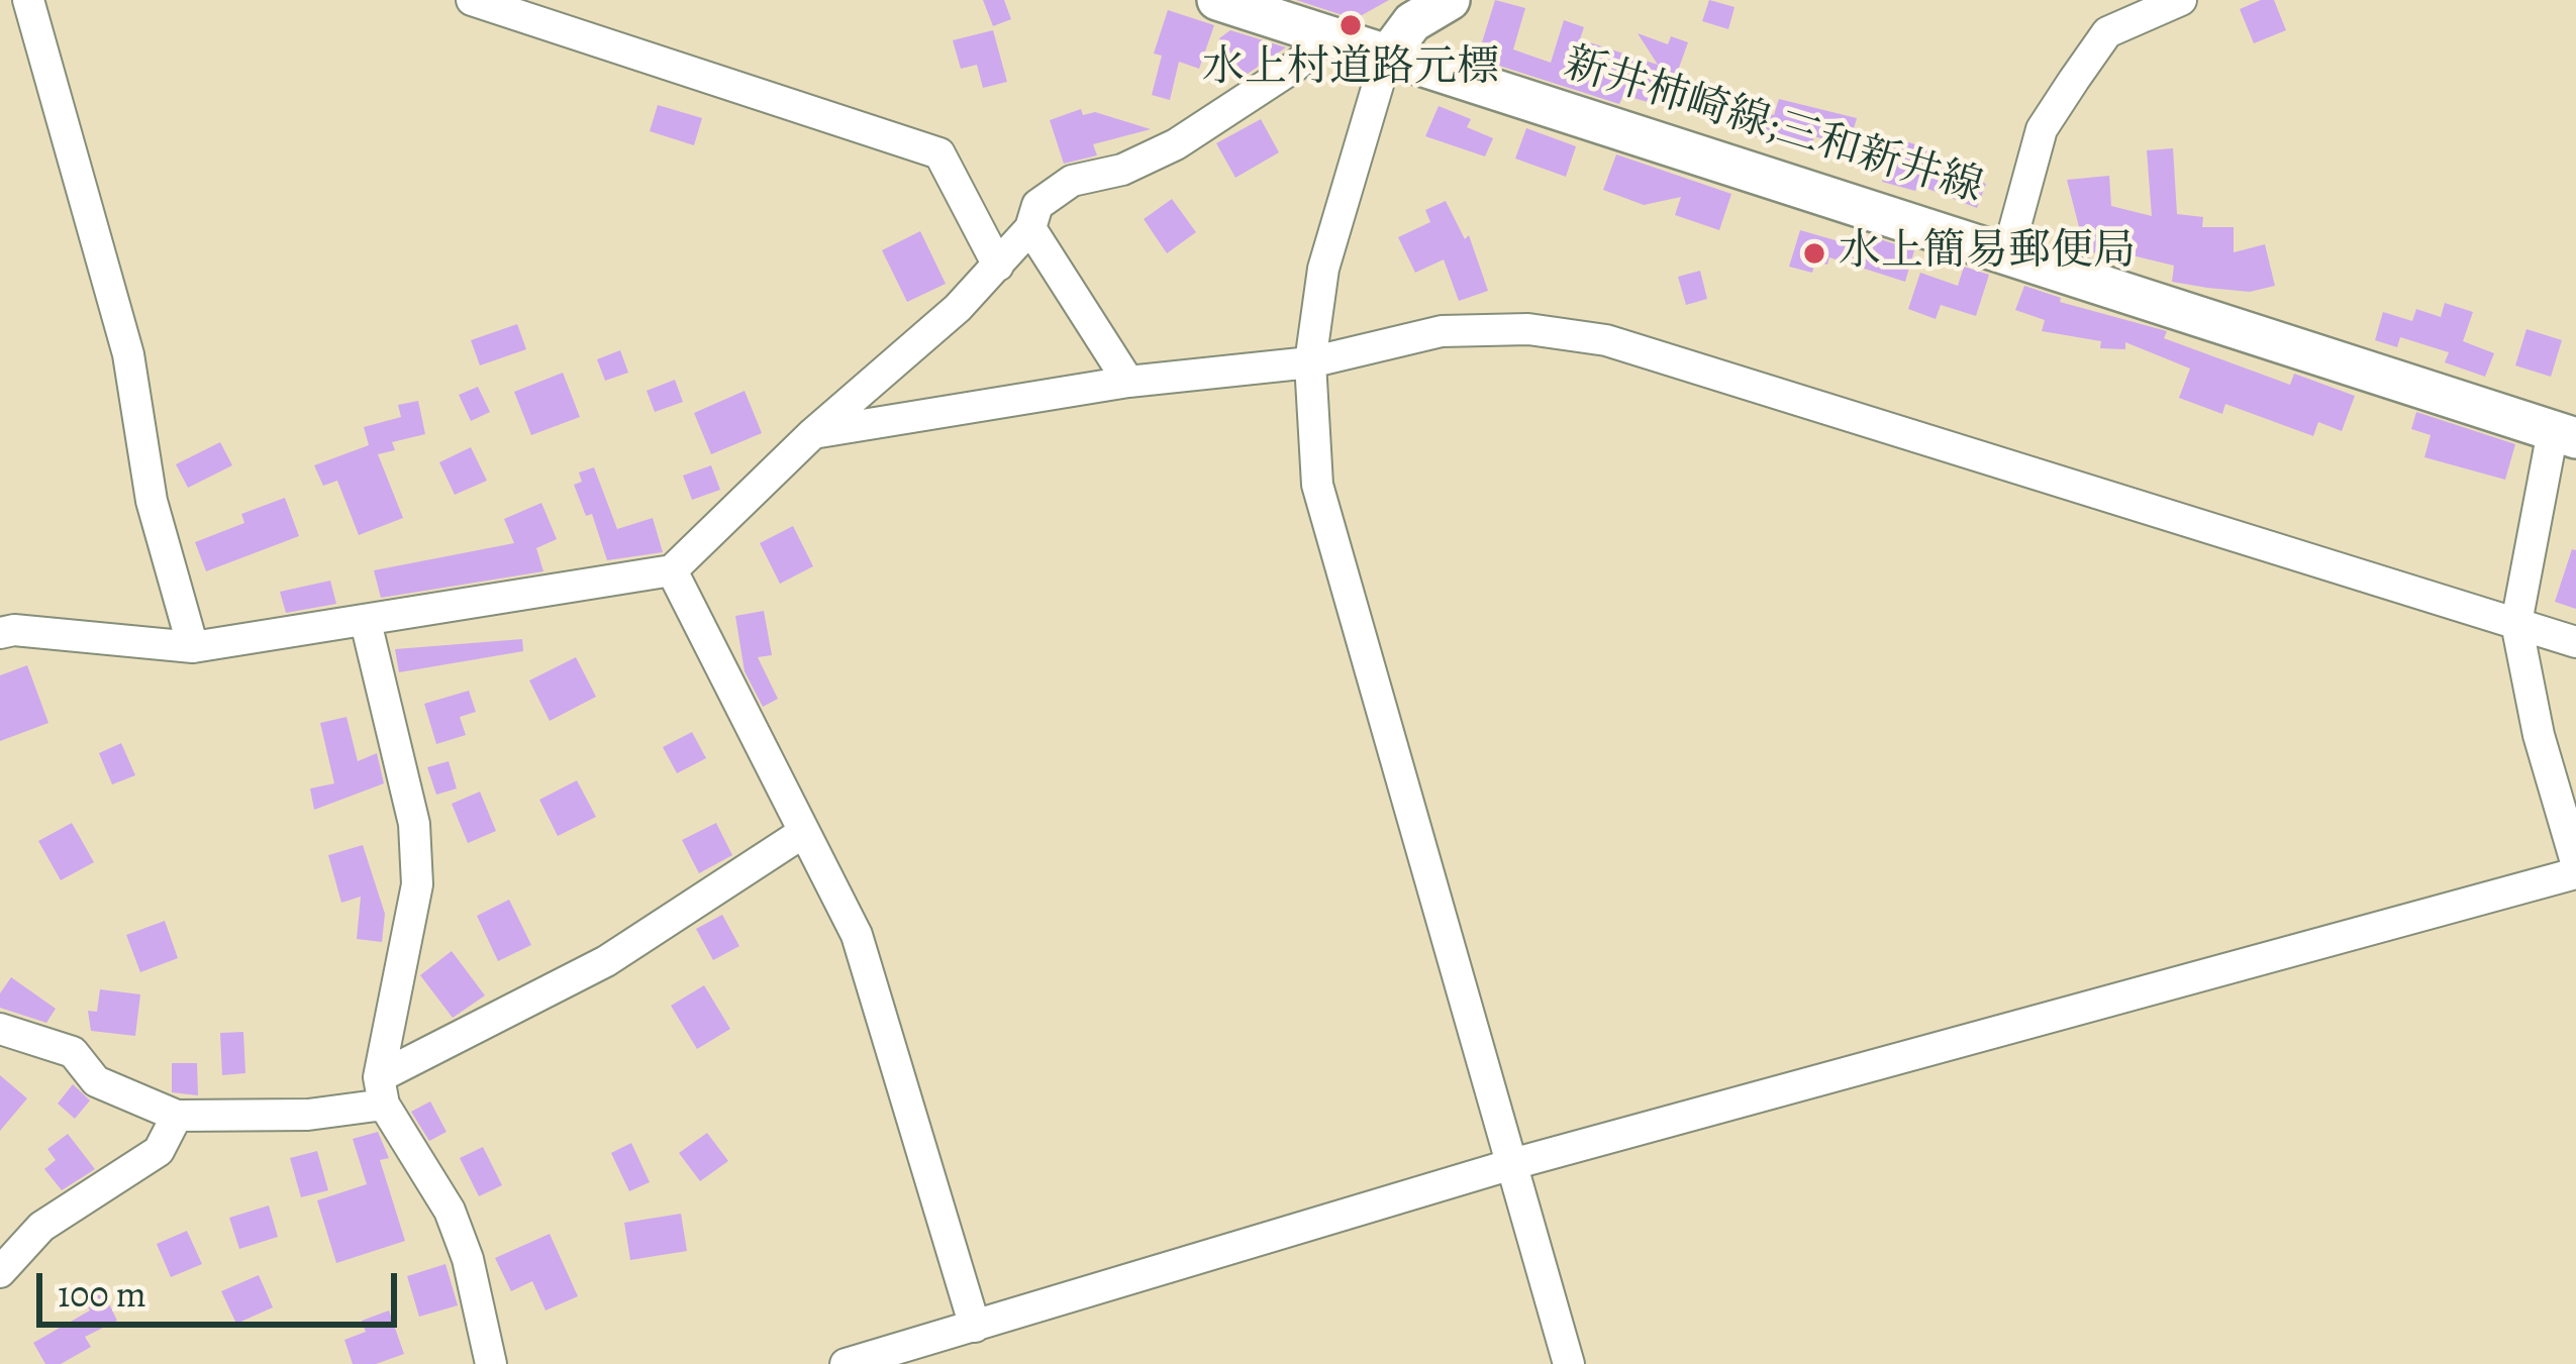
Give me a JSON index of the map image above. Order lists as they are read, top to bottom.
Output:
{
  "streets": {
    "main road": ["新井柿崎線;三和新井線"]
  },
  "places": ["水上村道路元標", "水上簡易郵便局"],
  "scale_bar": "100 m"
}
